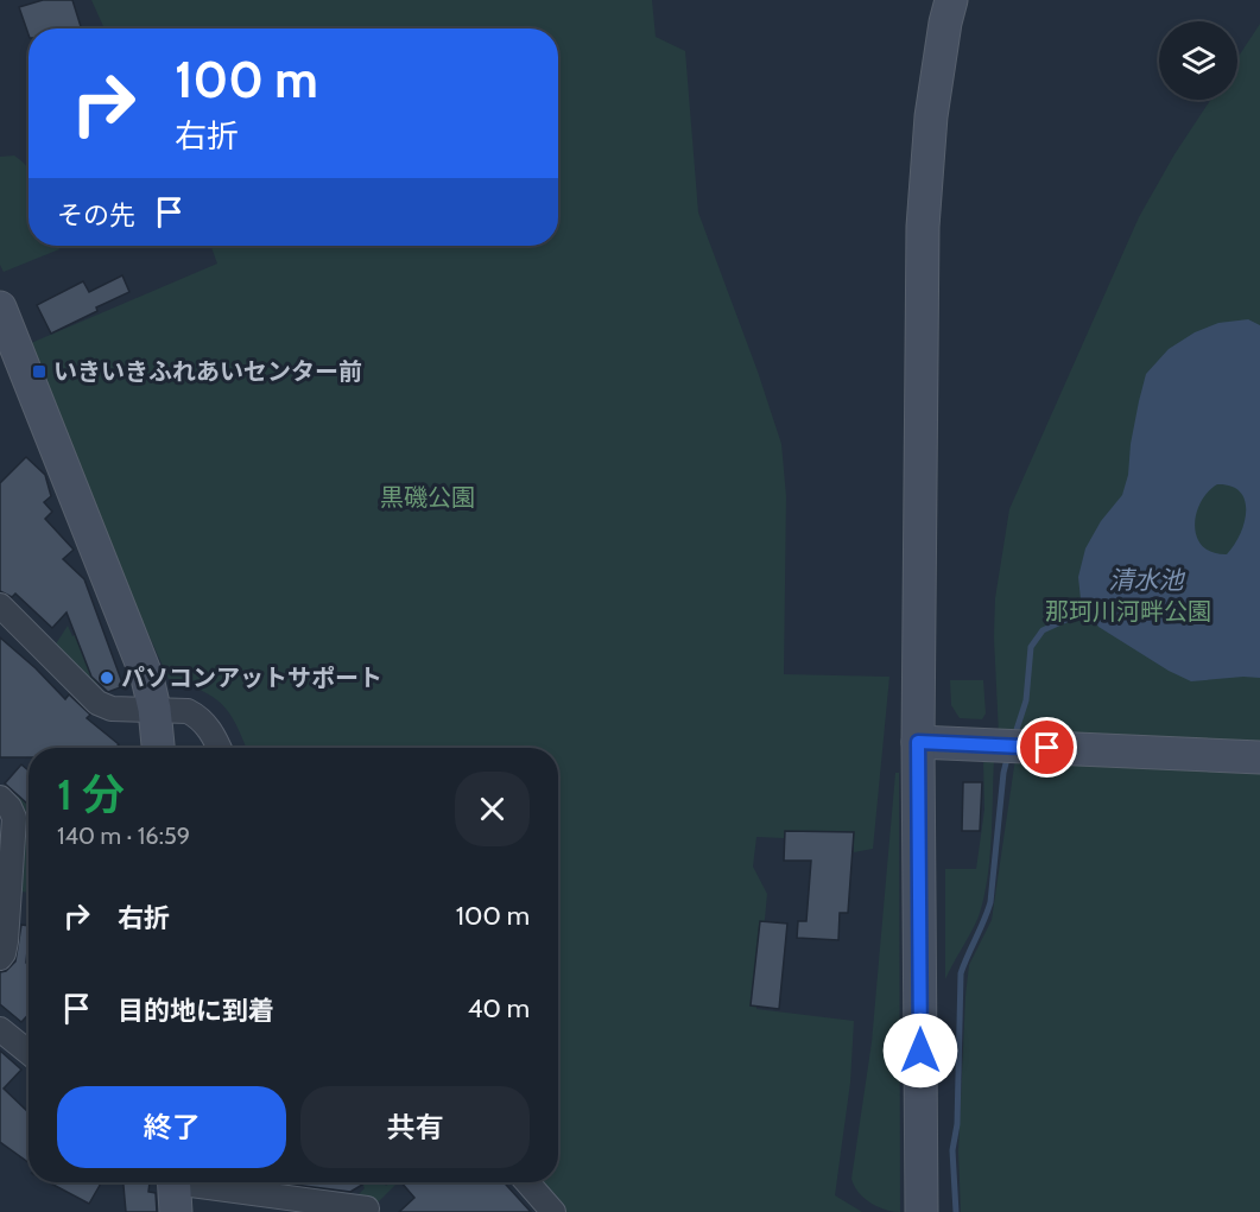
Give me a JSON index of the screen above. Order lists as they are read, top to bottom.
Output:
{
  "water": ["清水池"],
  "parks": ["黒磯公園", "那珂川河畔公園"],
  "places": {
    "transit": ["いきいきふれあいセンター前"],
    "other": ["パソコンアットサポート"]
  },
  "page": {
    "turn": ["100 m", "右折"],
    "then": "その先",
    "heading": ["1 分", "140 m · 16:59"],
    "list": [
      {
        "name": "右折",
        "value": "100 m"
      },
      {
        "name": "目的地に到着",
        "value": "40 m"
      }
    ],
    "buttons": ["終了", "共有"]
  }
}
